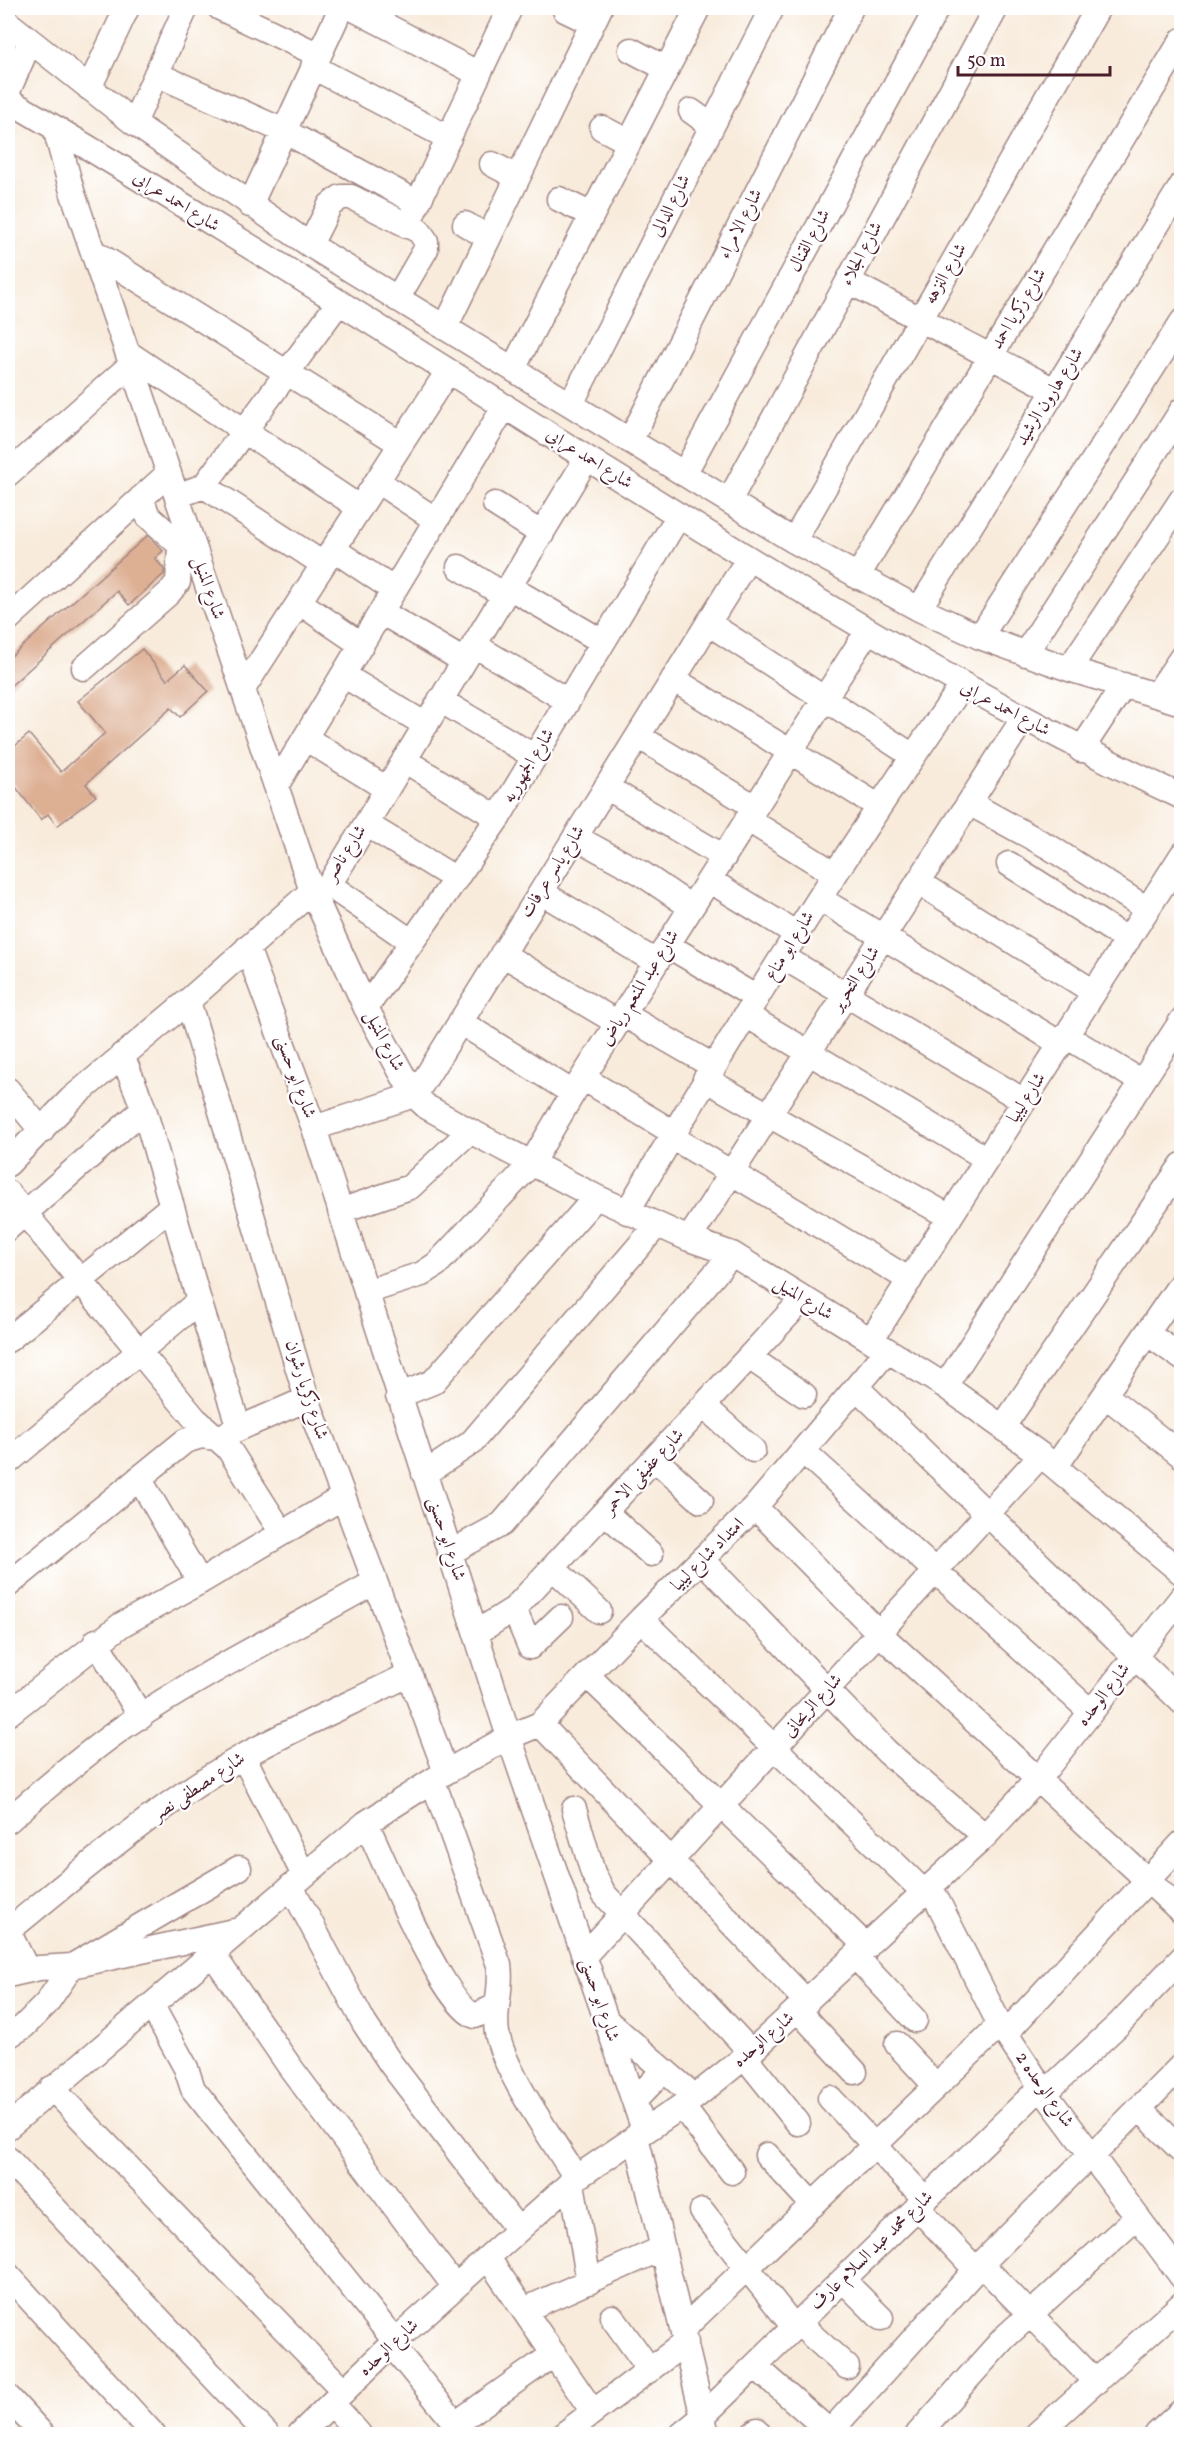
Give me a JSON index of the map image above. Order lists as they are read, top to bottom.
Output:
{
  "streets": {
    "street": [
      "شارع احمد عرابى",
      "شارع الدالى",
      "شارع الامراء",
      "شارع القنال",
      "شارع الجلاء",
      "شارع النزهه",
      "شارع زكريا احمد",
      "شارع هارون الرشيد",
      "شارع المنيل",
      "شارع الجمهوريه",
      "شارع ناصر",
      "شارع ياسر عرفات",
      "شارع ابو مناع",
      "شارع التحرير",
      "شارع عبد المنعم رياض",
      "شارع ابو حسنى",
      "شارع ليبيا",
      "شارع زكريا رشوان",
      "شارع عفيفى الاحمر",
      "امتداد شارع ليبيا",
      "شارع الوحده",
      "شارع الريحانى",
      "شارع مصطفى نصر",
      "شارع الوحده 2",
      "شارع محمد عبد السلام عارف"
    ]
  },
  "crossings": [
    ["شارع احمد عرابى", "شارع الدالى"],
    ["شارع احمد عرابى", "شارع الامراء"],
    ["شارع احمد عرابى", "شارع القنال"],
    ["شارع احمد عرابى", "شارع الجلاء"],
    ["شارع احمد عرابى", "شارع النزهه"],
    ["شارع احمد عرابى", "شارع زكريا احمد"],
    ["شارع احمد عرابى", "شارع هارون الرشيد"],
    ["شارع احمد عرابى", "شارع المنيل"],
    ["شارع احمد عرابى", "شارع الجمهوريه"],
    ["شارع احمد عرابى", "شارع ناصر"],
    ["شارع احمد عرابى", "شارع ياسر عرفات"],
    ["شارع احمد عرابى", "شارع ابو مناع"],
    ["شارع احمد عرابى", "شارع التحرير"],
    ["شارع احمد عرابى", "شارع عبد المنعم رياض"],
    ["شارع المنيل", "شارع الجمهوريه"],
    ["شارع المنيل", "شارع ناصر"],
    ["شارع المنيل", "شارع ياسر عرفات"],
    ["شارع المنيل", "شارع ابو مناع"],
    ["شارع المنيل", "شارع التحرير"],
    ["شارع المنيل", "شارع عبد المنعم رياض"],
    ["شارع المنيل", "شارع ليبيا"],
    ["شارع المنيل", "شارع عفيفى الاحمر"],
    ["شارع المنيل", "امتداد شارع ليبيا"],
    ["شارع المنيل", "شارع الريحانى"],
    ["شارع ناصر", "شارع ابو حسنى"],
    ["شارع ناصر", "شارع زكريا رشوان"],
    ["شارع عبد المنعم رياض", "شارع ابو حسنى"],
    ["شارع ابو حسنى", "شارع عفيفى الاحمر"],
    ["شارع ابو حسنى", "امتداد شارع ليبيا"],
    ["شارع ابو حسنى", "شارع الوحده"],
    ["شارع ابو حسنى", "شارع الريحانى"],
    ["شارع ابو حسنى", "شارع محمد عبد السلام عارف"],
    ["شارع ليبيا", "امتداد شارع ليبيا"],
    ["شارع زكريا رشوان", "امتداد شارع ليبيا"],
    ["شارع زكريا رشوان", "شارع الوحده"],
    ["شارع زكريا رشوان", "شارع مصطفى نصر"],
    ["امتداد شارع ليبيا", "شارع الوحده 2"],
    ["شارع الوحده", "شارع الوحده 2"],
    ["شارع الريحانى", "شارع الوحده 2"],
    ["شارع الوحده 2", "شارع محمد عبد السلام عارف"]
  ],
  "scale_bar": "50 m"
}
